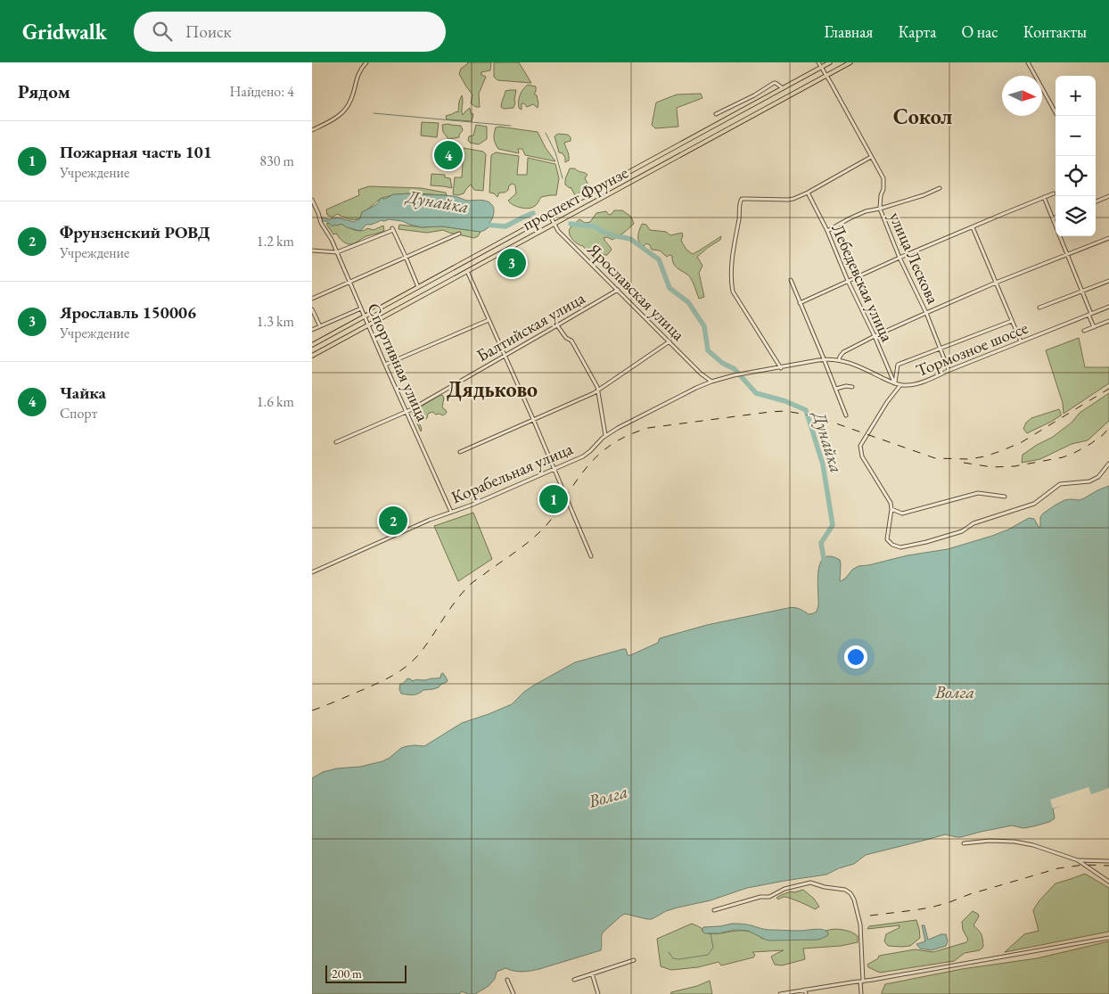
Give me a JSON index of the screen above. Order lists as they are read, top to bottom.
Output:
{
  "streets": {
    "main road": ["проспект Фрунзе"],
    "street": [
      "улица Лескова",
      "Лебедевская улица",
      "Ярославская улица",
      "Балтийская улица",
      "Тормозное шоссе",
      "Спортивная улица",
      "Корабельная улица"
    ]
  },
  "crossings": [
    ["проспект Фрунзе", "улица Лескова"],
    ["проспект Фрунзе", "Ярославская улица"],
    ["проспект Фрунзе", "Спортивная улица"],
    ["улица Лескова", "Тормозное шоссе"],
    ["Лебедевская улица", "Тормозное шоссе"],
    ["Ярославская улица", "Балтийская улица"],
    ["Ярославская улица", "Тормозное шоссе"],
    ["Ярославская улица", "Корабельная улица"],
    ["Балтийская улица", "Спортивная улица"],
    ["Тормозное шоссе", "Корабельная улица"],
    ["Спортивная улица", "Корабельная улица"]
  ],
  "districts": ["Сокол", "Дядьково"],
  "water": ["Дунайка", "Волга"],
  "scale_bar": "200 m",
  "north": "right",
  "page": {
    "header": "Gridwalk",
    "search": "Поиск",
    "nav": [
      "Главная",
      "Карта",
      "О нас",
      "Контакты"
    ],
    "heading": ["Рядом", "Найдено: 4"],
    "map_buttons": ["+", "−"],
    "list": [
      {
        "mark": "1",
        "name": "Пожарная часть 101",
        "note": "Учреждение",
        "value": "830 m"
      },
      {
        "mark": "2",
        "name": "Фрунзенский РОВД",
        "note": "Учреждение",
        "value": "1.2 km"
      },
      {
        "mark": "3",
        "name": "Ярославль 150006",
        "note": "Учреждение",
        "value": "1.3 km"
      },
      {
        "mark": "4",
        "name": "Чайка",
        "note": "Спорт",
        "value": "1.6 km"
      }
    ],
    "pins": [
      "4",
      "3",
      "1",
      "2"
    ],
    "scale": "200 m"
  }
}
